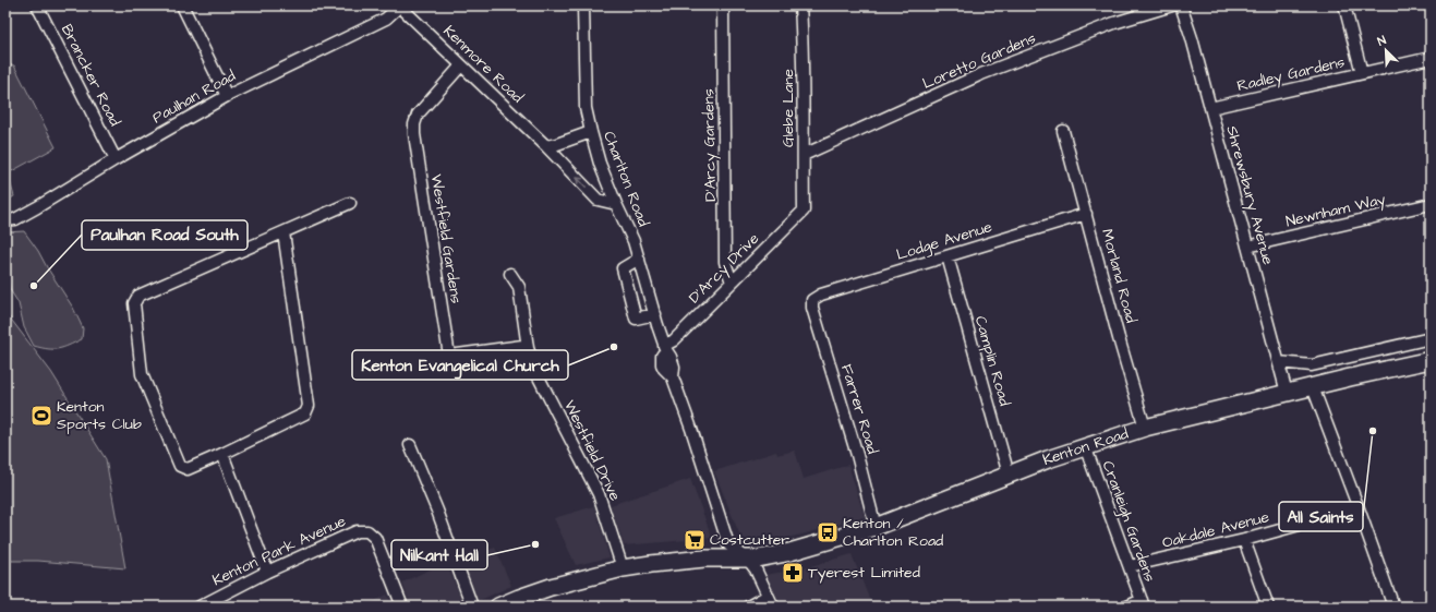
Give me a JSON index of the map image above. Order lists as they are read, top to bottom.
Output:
{
  "streets": {
    "main road": ["Kenton Road"],
    "street": [
      "Loretto Gardens",
      "Kenmore Road",
      "Radley Gardens",
      "Brancker Road",
      "Paulhan Road",
      "Glebe Lane",
      "D'Arcy Gardens",
      "Charlton Road",
      "Shrewsbury Avenue",
      "Newnham Way",
      "Westfield Gardens",
      "Lodge Avenue",
      "D'Arcy Drive",
      "Morland Road",
      "Camplin Road",
      "Farrer Road",
      "Westfield Drive",
      "Cranleigh Gardens",
      "Oakdale Avenue",
      "Kenton Park Avenue"
    ]
  },
  "crossings": [
    ["Loretto Gardens", "Glebe Lane"],
    ["Kenmore Road", "Paulhan Road"],
    ["Kenmore Road", "Charlton Road"],
    ["Kenmore Road", "Westfield Gardens"],
    ["Radley Gardens", "Shrewsbury Avenue"],
    ["Brancker Road", "Paulhan Road"],
    ["Glebe Lane", "D'Arcy Drive"],
    ["D'Arcy Gardens", "D'Arcy Drive"],
    ["Charlton Road", "D'Arcy Drive"],
    ["Charlton Road", "Kenton Road"],
    ["Shrewsbury Avenue", "Newnham Way"],
    ["Shrewsbury Avenue", "Kenton Road"],
    ["Westfield Gardens", "Westfield Drive"],
    ["Lodge Avenue", "Morland Road"],
    ["Lodge Avenue", "Camplin Road"],
    ["Lodge Avenue", "Farrer Road"],
    ["Morland Road", "Kenton Road"],
    ["Camplin Road", "Kenton Road"],
    ["Farrer Road", "Kenton Road"],
    ["Kenton Road", "Westfield Drive"],
    ["Kenton Road", "Cranleigh Gardens"],
    ["Cranleigh Gardens", "Oakdale Avenue"]
  ],
  "places": {
    "other": [
      "Paulhan Road South",
      "Kenton Evangelical Church",
      "All Saints",
      "Nilkant Hall"
    ],
    "sports": ["Kenton Sports Club"],
    "bus stop": ["Kenton / Charlton Road"],
    "supermarket": ["Costcutter"],
    "pharmacy": ["Tyerest Limited"]
  },
  "north": "top left"
}
